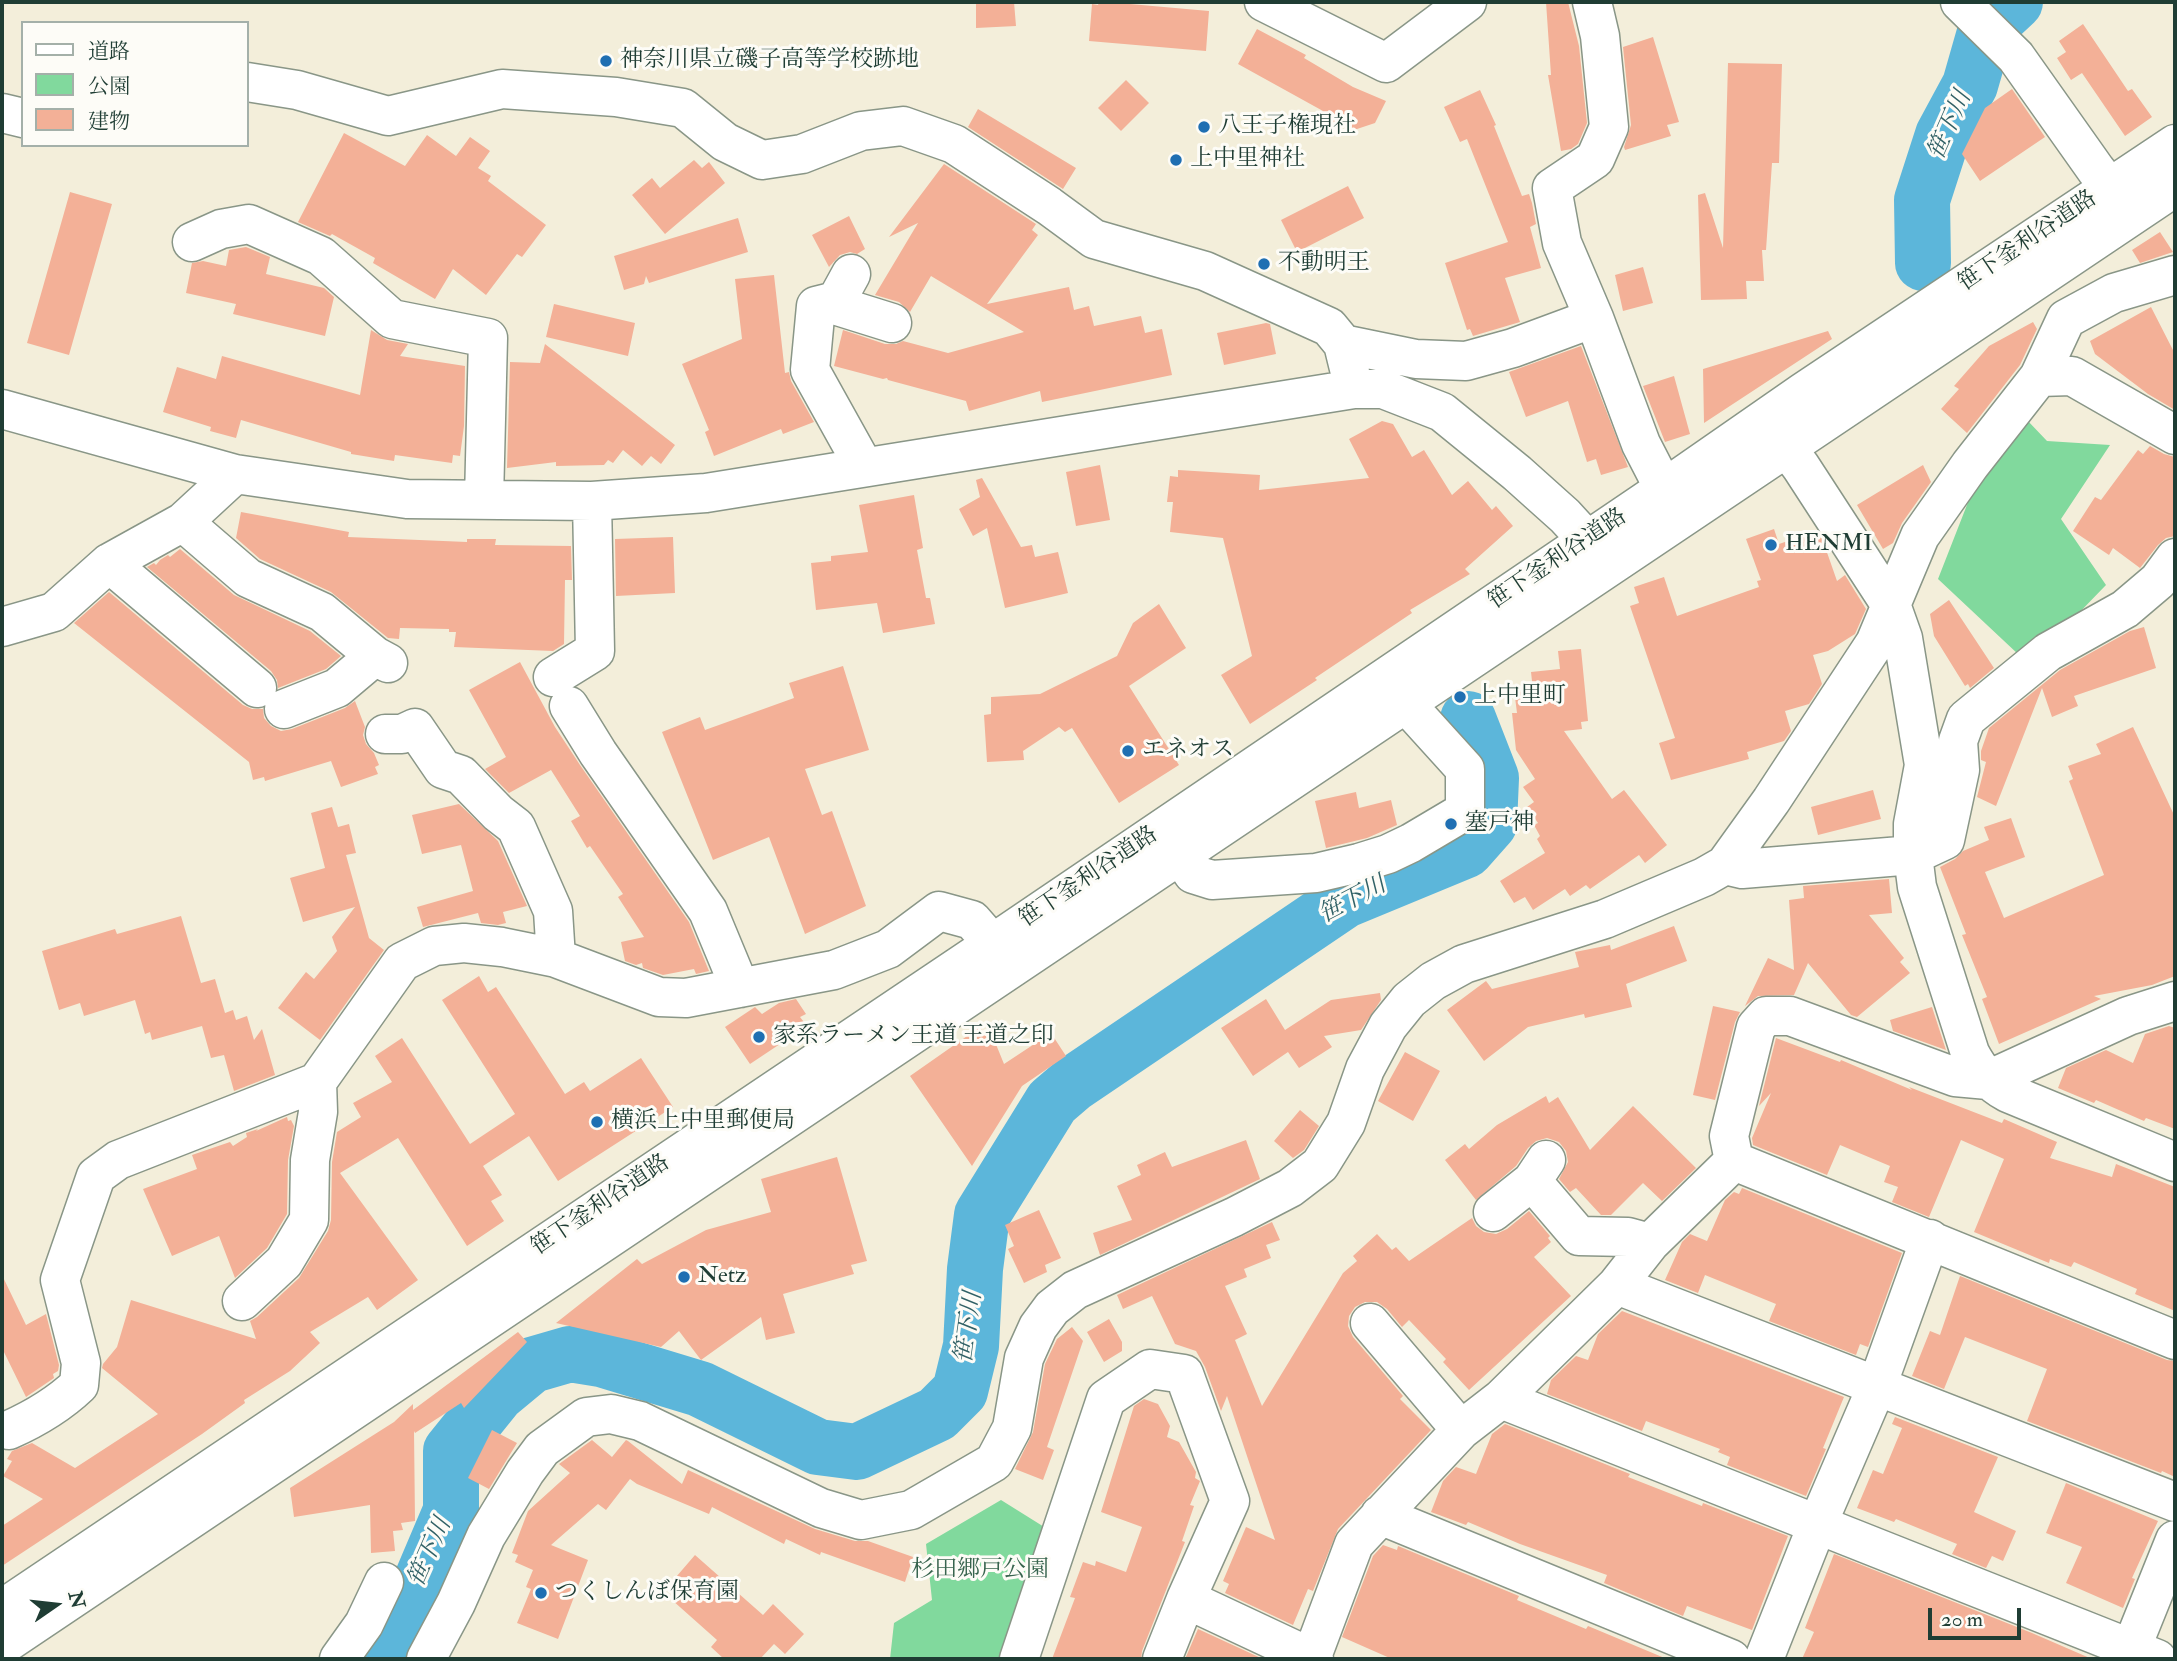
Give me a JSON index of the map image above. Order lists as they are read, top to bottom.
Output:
{
  "streets": {
    "street": ["笹下釜利谷道路"]
  },
  "water": ["笹下川"],
  "parks": ["杉田郷戸公園"],
  "places": [
    "神奈川県立磯子高等学校跡地",
    "八王子権現社",
    "上中里神社",
    "不動明王",
    "HENMI",
    "上中里町",
    "エネオス",
    "塞戸神",
    "家系ラーメン王道 王道之印",
    "横浜上中里郵便局",
    "Netz",
    "つくしんぼ保育園"
  ],
  "legend": ["道路", "公園", "建物"],
  "scale_bar": "20 m",
  "north": "right"
}
